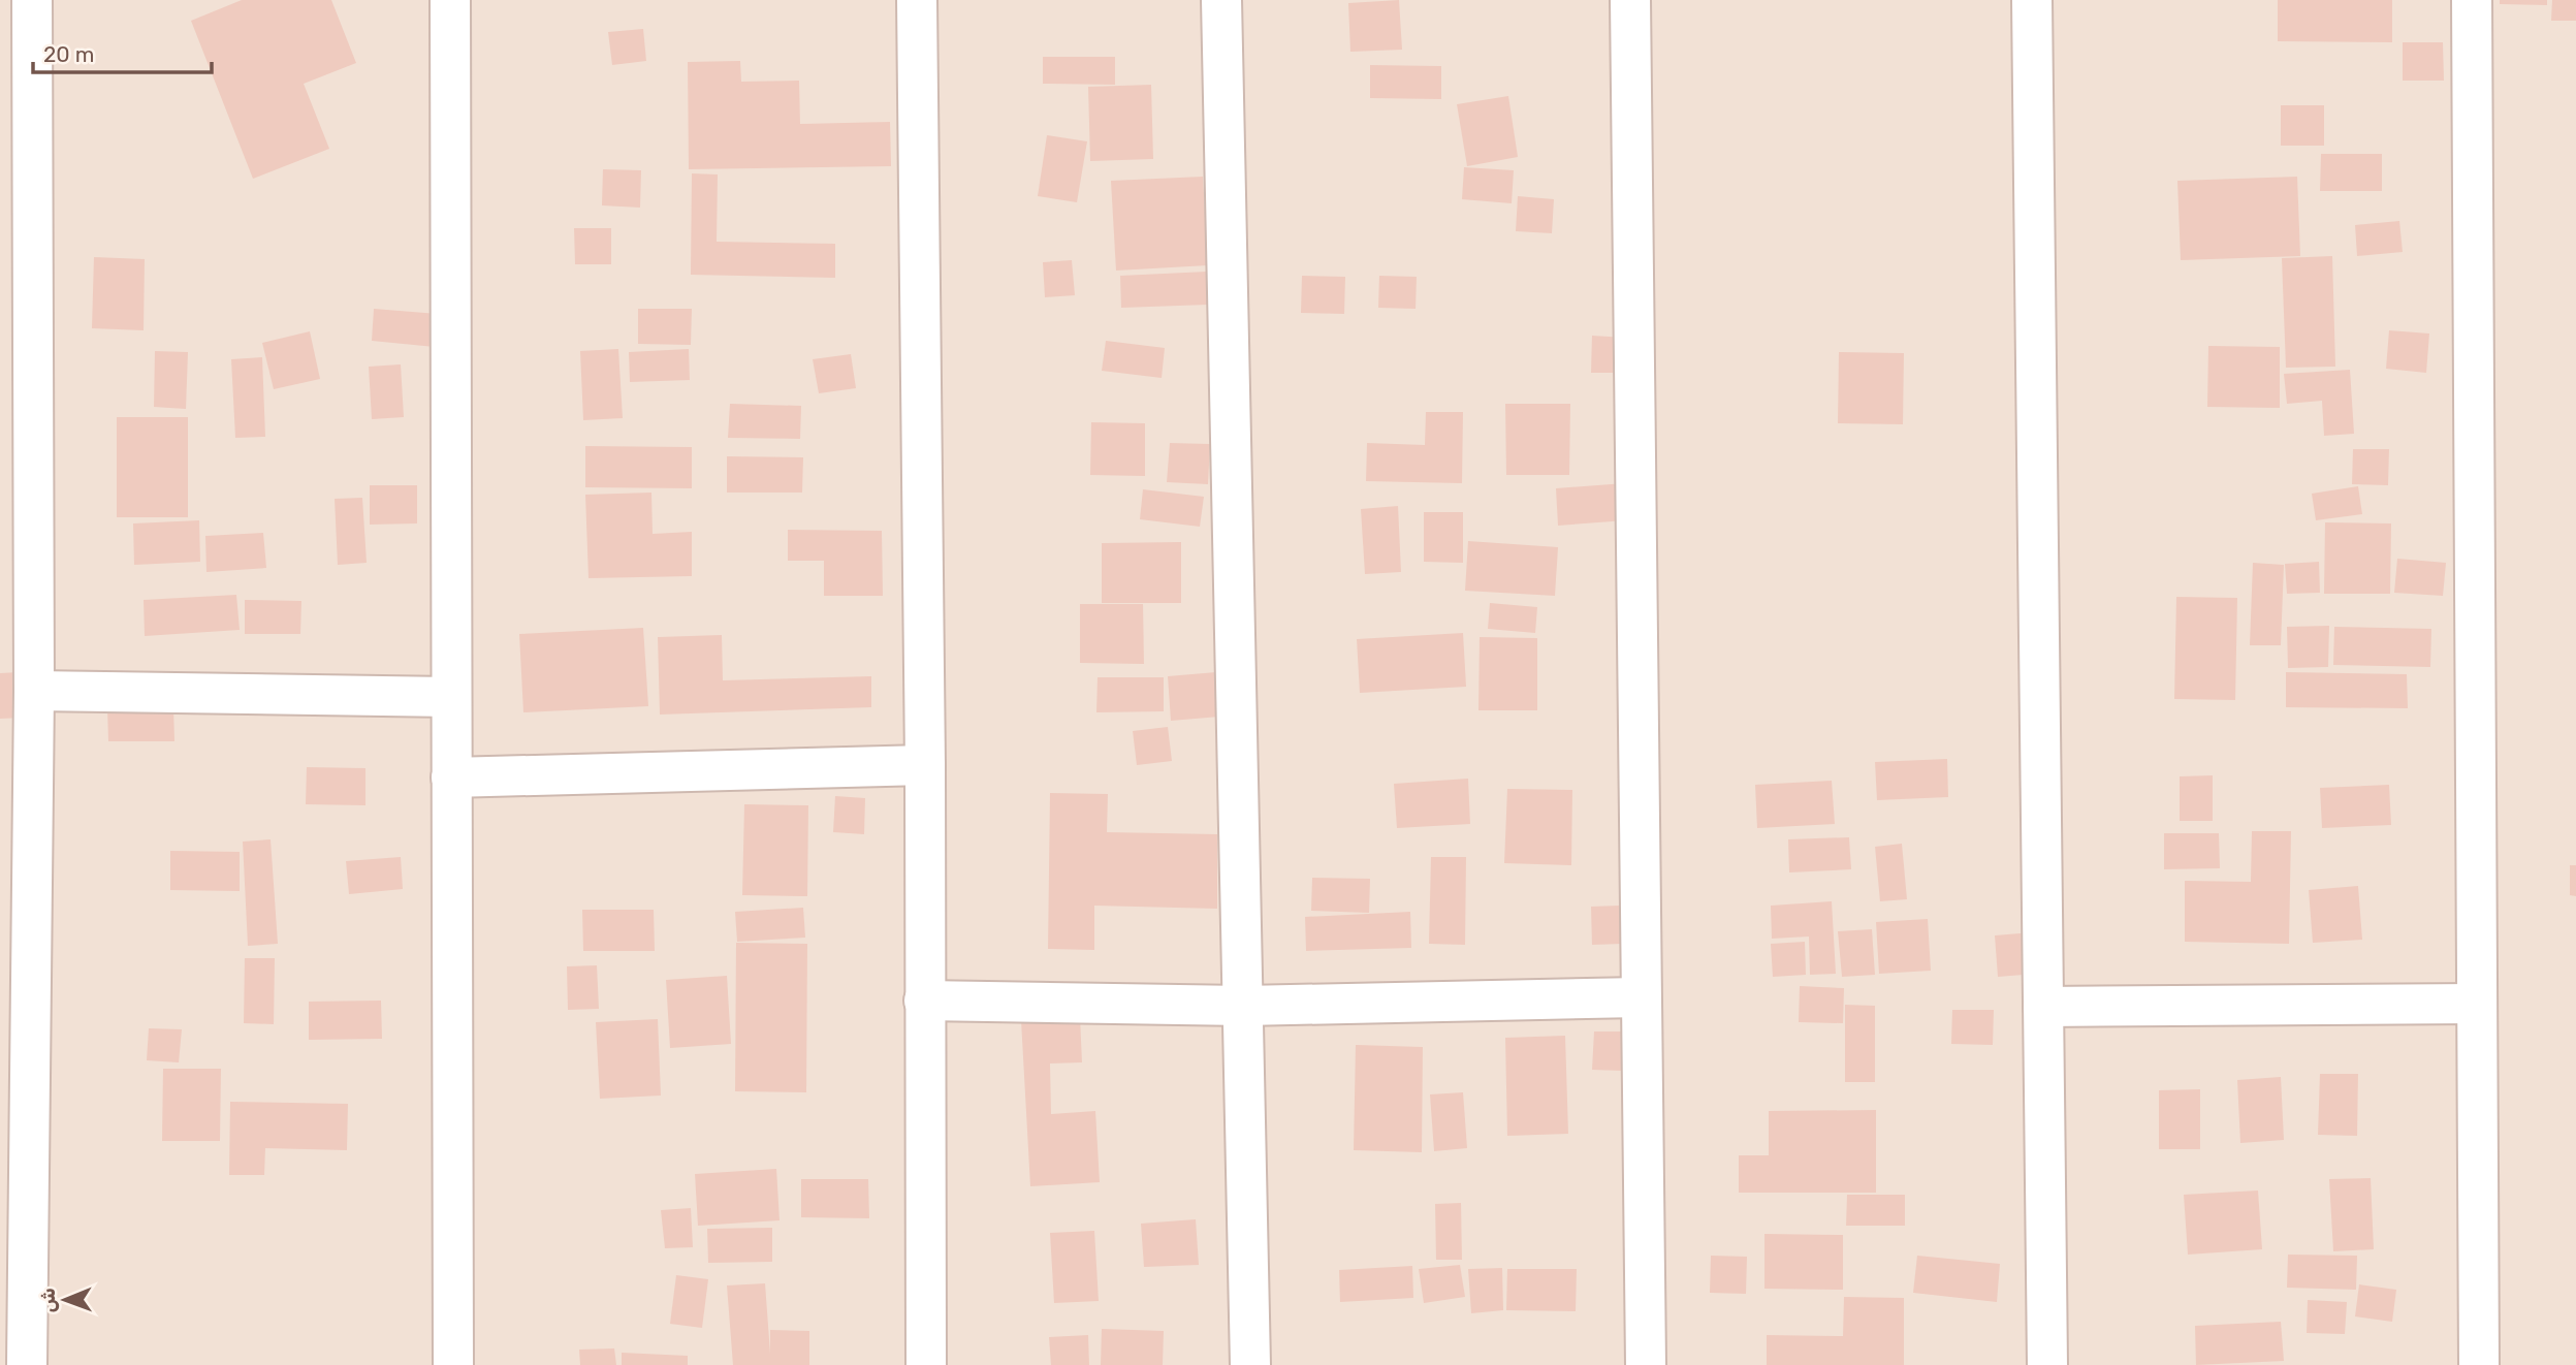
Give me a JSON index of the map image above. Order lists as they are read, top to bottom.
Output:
{
  "scale_bar": "20 m",
  "north": "left"
}
